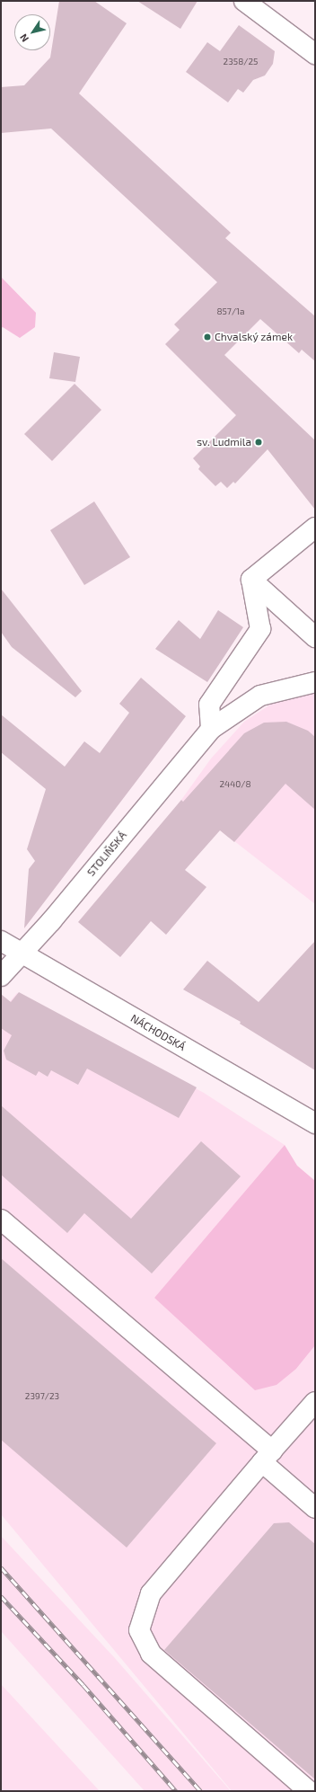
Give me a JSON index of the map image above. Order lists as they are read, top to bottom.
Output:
{
  "streets": {
    "street": ["STOLIŇSKÁ", "NÁCHODSKÁ"]
  },
  "crossings": [
    ["STOLIŇSKÁ", "NÁCHODSKÁ"]
  ],
  "places": ["Chvalský zámek", "sv. Ludmila"],
  "house_numbers": [
    "2358/25",
    "857/1a",
    "2440/8",
    "2397/23"
  ],
  "north": "bottom left"
}
